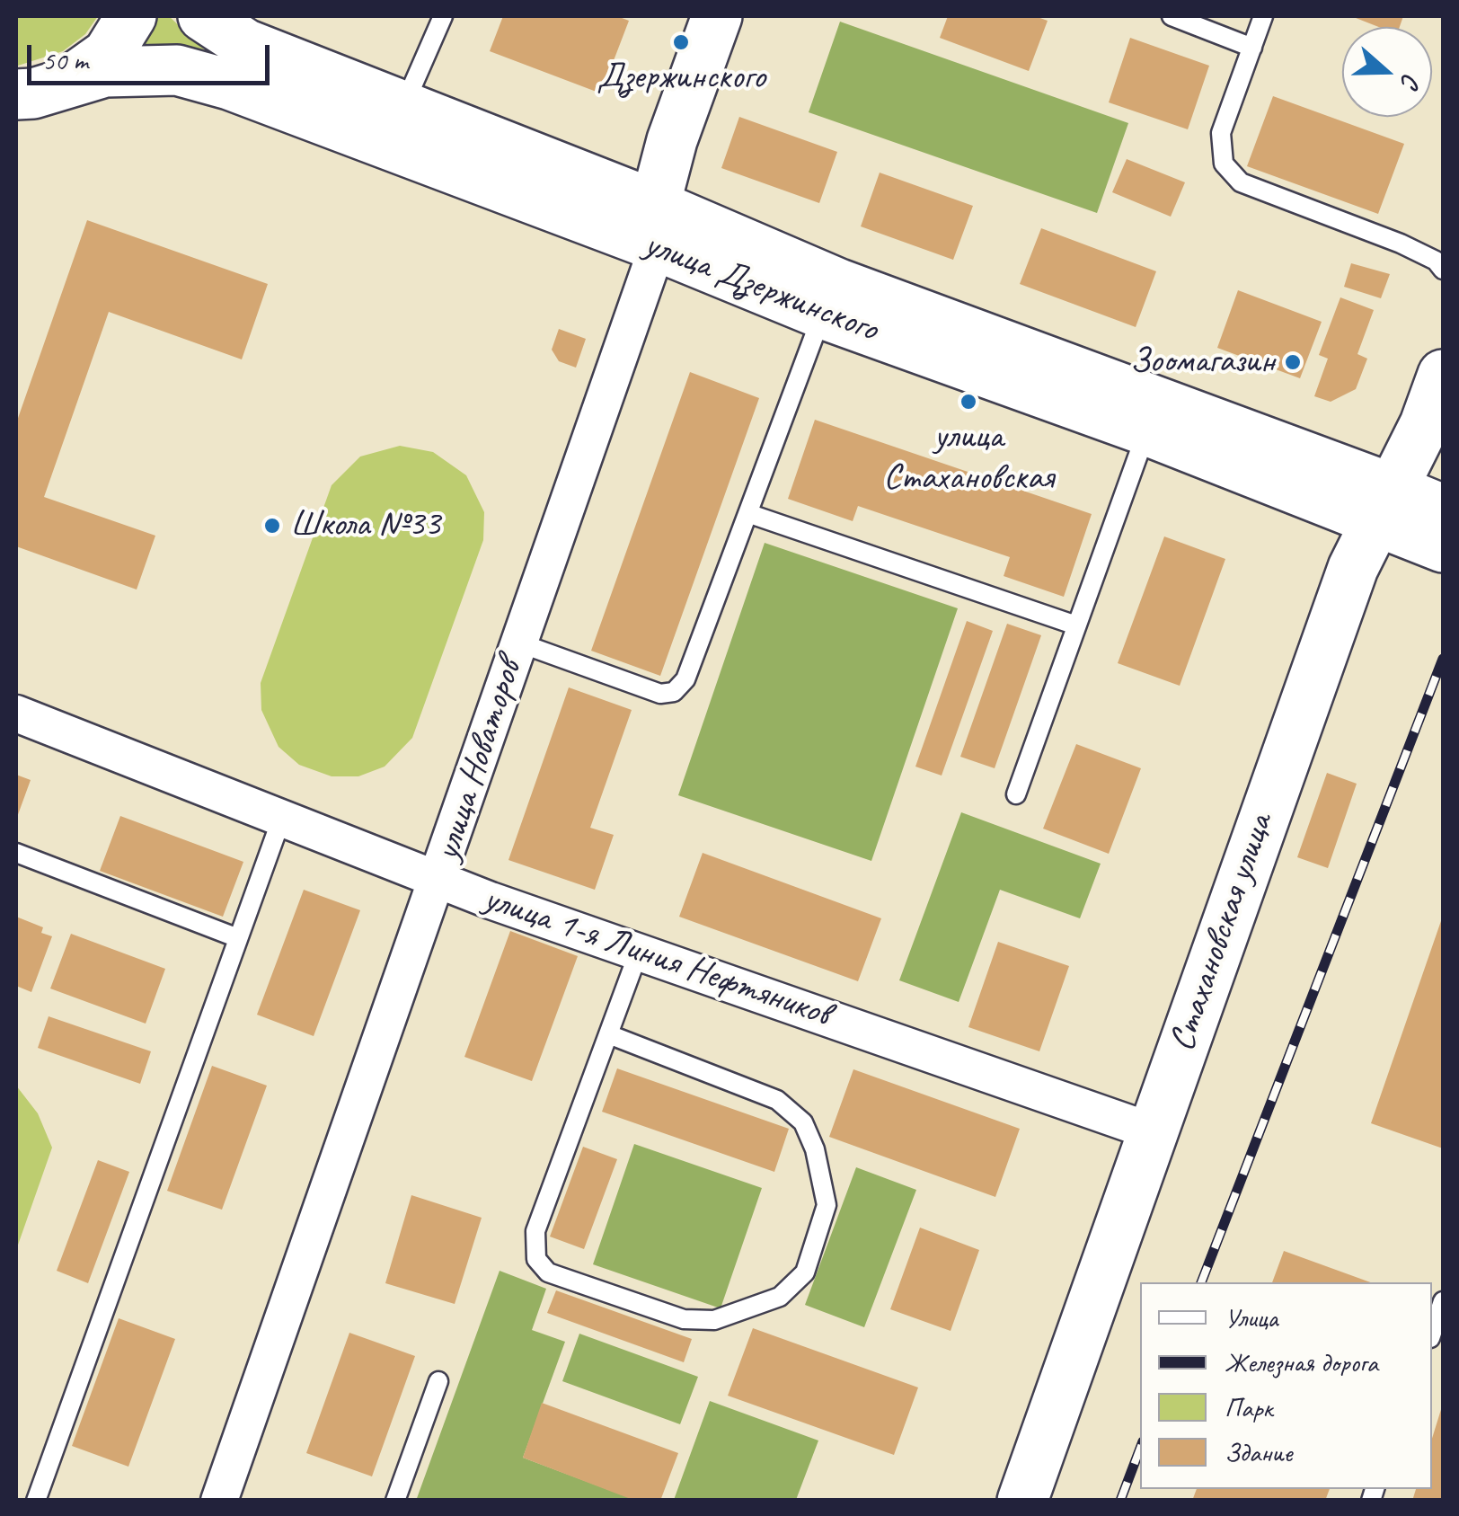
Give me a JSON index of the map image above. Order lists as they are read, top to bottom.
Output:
{
  "streets": {
    "main road": ["улица Дзержинского", "улица Новаторов", "Стахановская улица"],
    "street": ["улица 1-я Линия Нефтяников"]
  },
  "crossings": [
    ["улица Дзержинского", "улица Новаторов"],
    ["улица Дзержинского", "Стахановская улица"],
    ["улица Новаторов", "улица 1-я Линия Нефтяников"],
    ["Стахановская улица", "улица 1-я Линия Нефтяников"]
  ],
  "places": [
    "Дзержинского",
    "Зоомагазин",
    "улица Стахановская",
    "Школа №33"
  ],
  "legend": [
    "Улица",
    "Железная дорога",
    "Парк",
    "Здание"
  ],
  "scale_bar": "50 m",
  "north": "right"
}
